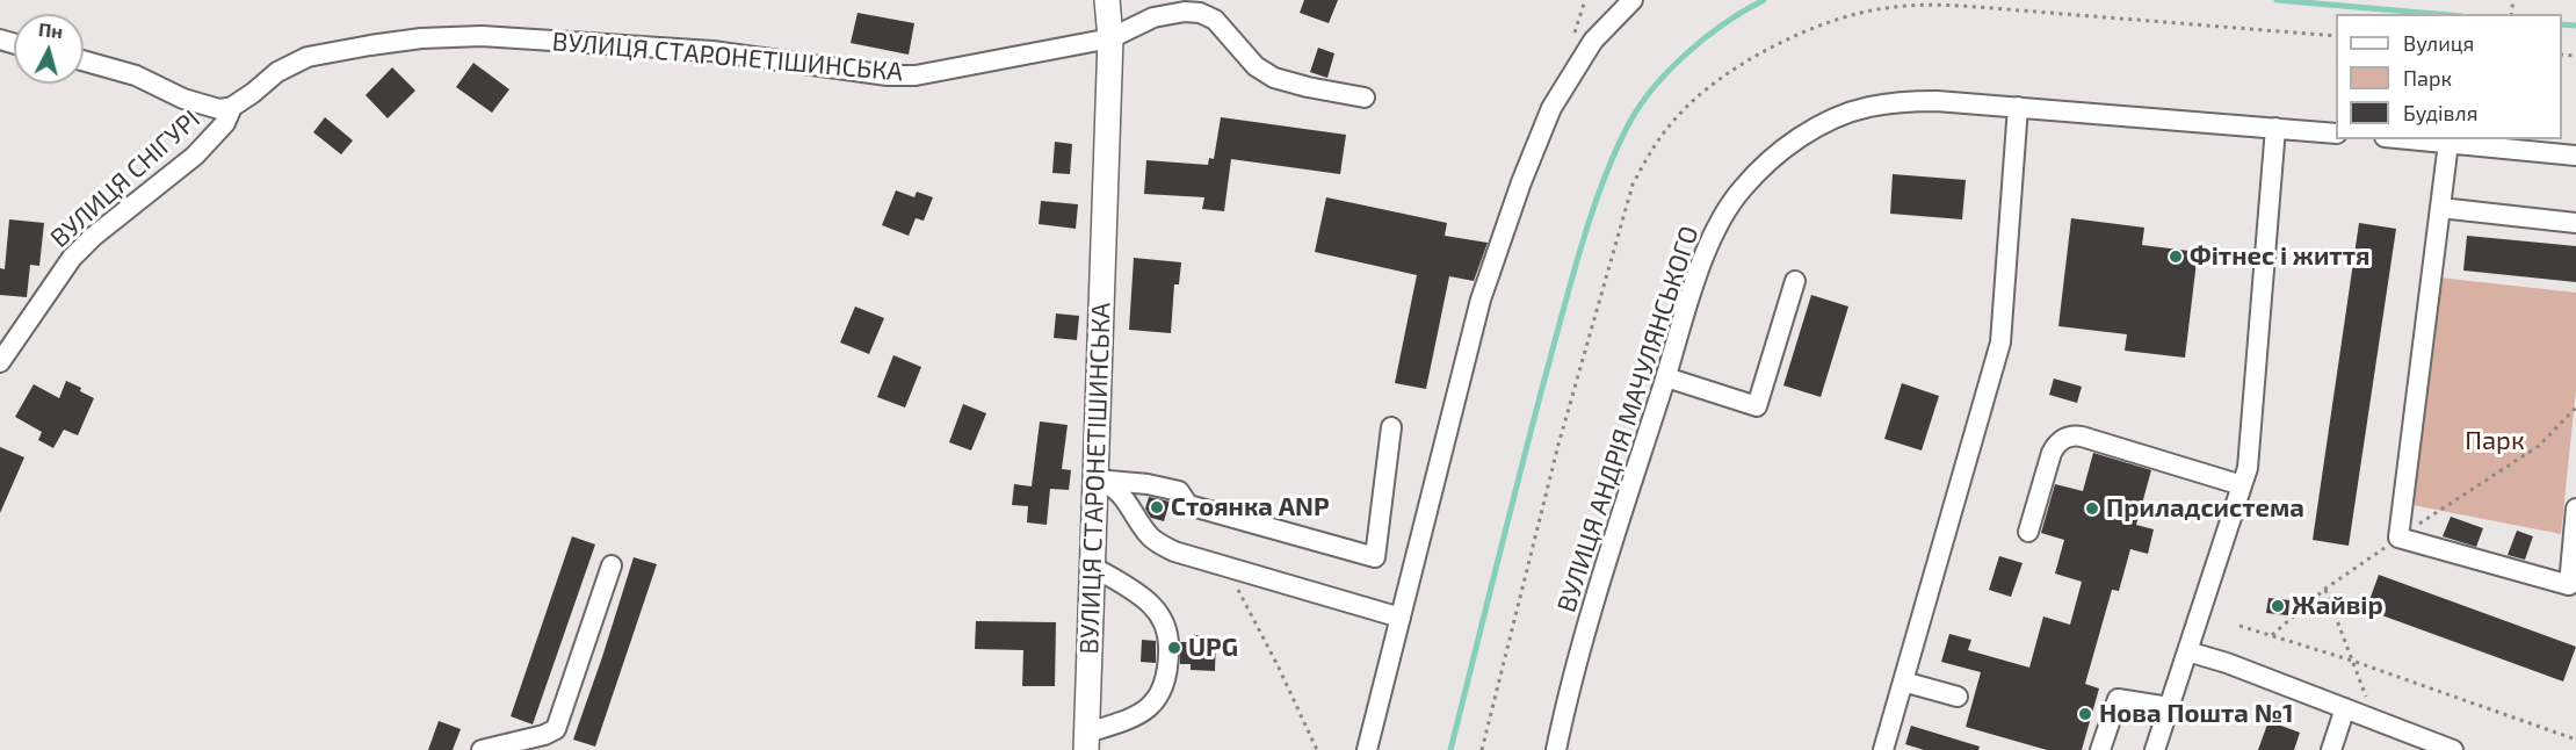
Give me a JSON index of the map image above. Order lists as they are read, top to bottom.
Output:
{
  "streets": {
    "main road": ["ВУЛИЦЯ СТАРОНЕТІШИНСЬКА"],
    "street": ["ВУЛИЦЯ СНІГУРІ", "ВУЛИЦЯ АНДРІЯ МАЧУЛЯНСЬКОГО"]
  },
  "crossings": [
    ["ВУЛИЦЯ СТАРОНЕТІШИНСЬКА", "ВУЛИЦЯ СНІГУРІ"]
  ],
  "parks": ["Парк"],
  "places": [
    "Фітнес і життя",
    "Стоянка ANP",
    "Приладсистема",
    "Жайвір",
    "UPG",
    "Нова Пошта №1"
  ],
  "legend": ["Вулиця", "Парк", "Будівля"],
  "north": "top"
}
